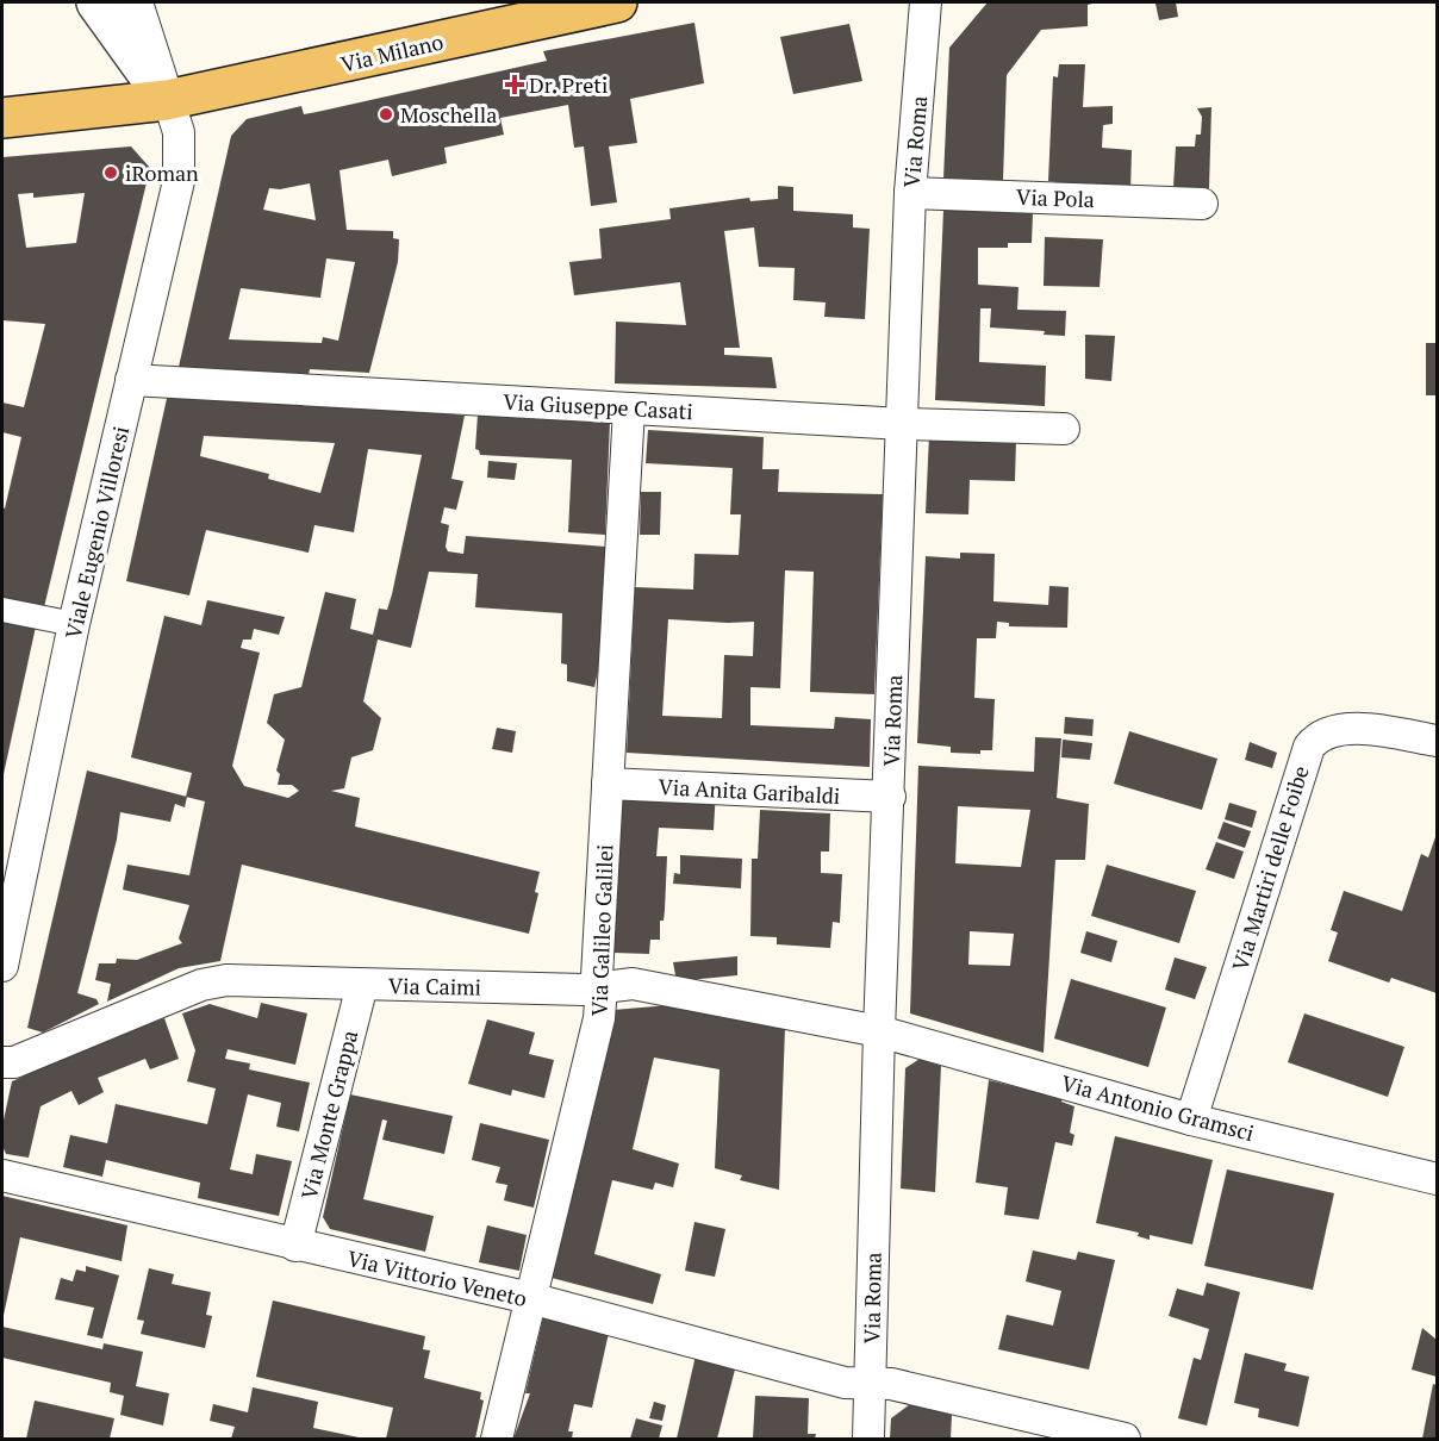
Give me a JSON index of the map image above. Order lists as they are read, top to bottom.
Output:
{
  "streets": {
    "main road": ["Via Milano"],
    "street": [
      "Via Roma",
      "Via Pola",
      "Via Giuseppe Casati",
      "Viale Eugenio Villoresi",
      "Via Anita Garibaldi",
      "Via Martiri delle Foibe",
      "Via Galileo Galilei",
      "Via Caimi",
      "Via Antonio Gramsci",
      "Via Monte Grappa",
      "Via Vittorio Veneto"
    ]
  },
  "crossings": [
    ["Via Milano", "Viale Eugenio Villoresi"],
    ["Via Roma", "Via Pola"],
    ["Via Roma", "Via Giuseppe Casati"],
    ["Via Roma", "Via Anita Garibaldi"],
    ["Via Roma", "Via Caimi"],
    ["Via Roma", "Via Antonio Gramsci"],
    ["Via Roma", "Via Vittorio Veneto"],
    ["Via Giuseppe Casati", "Viale Eugenio Villoresi"],
    ["Via Giuseppe Casati", "Via Galileo Galilei"],
    ["Via Anita Garibaldi", "Via Galileo Galilei"],
    ["Via Martiri delle Foibe", "Via Antonio Gramsci"],
    ["Via Galileo Galilei", "Via Caimi"],
    ["Via Galileo Galilei", "Via Vittorio Veneto"],
    ["Via Caimi", "Via Antonio Gramsci"],
    ["Via Caimi", "Via Monte Grappa"],
    ["Via Monte Grappa", "Via Vittorio Veneto"]
  ],
  "places": {
    "health": ["Dr. Preti"],
    "other": ["Moschella", "iRoman"]
  }
}
